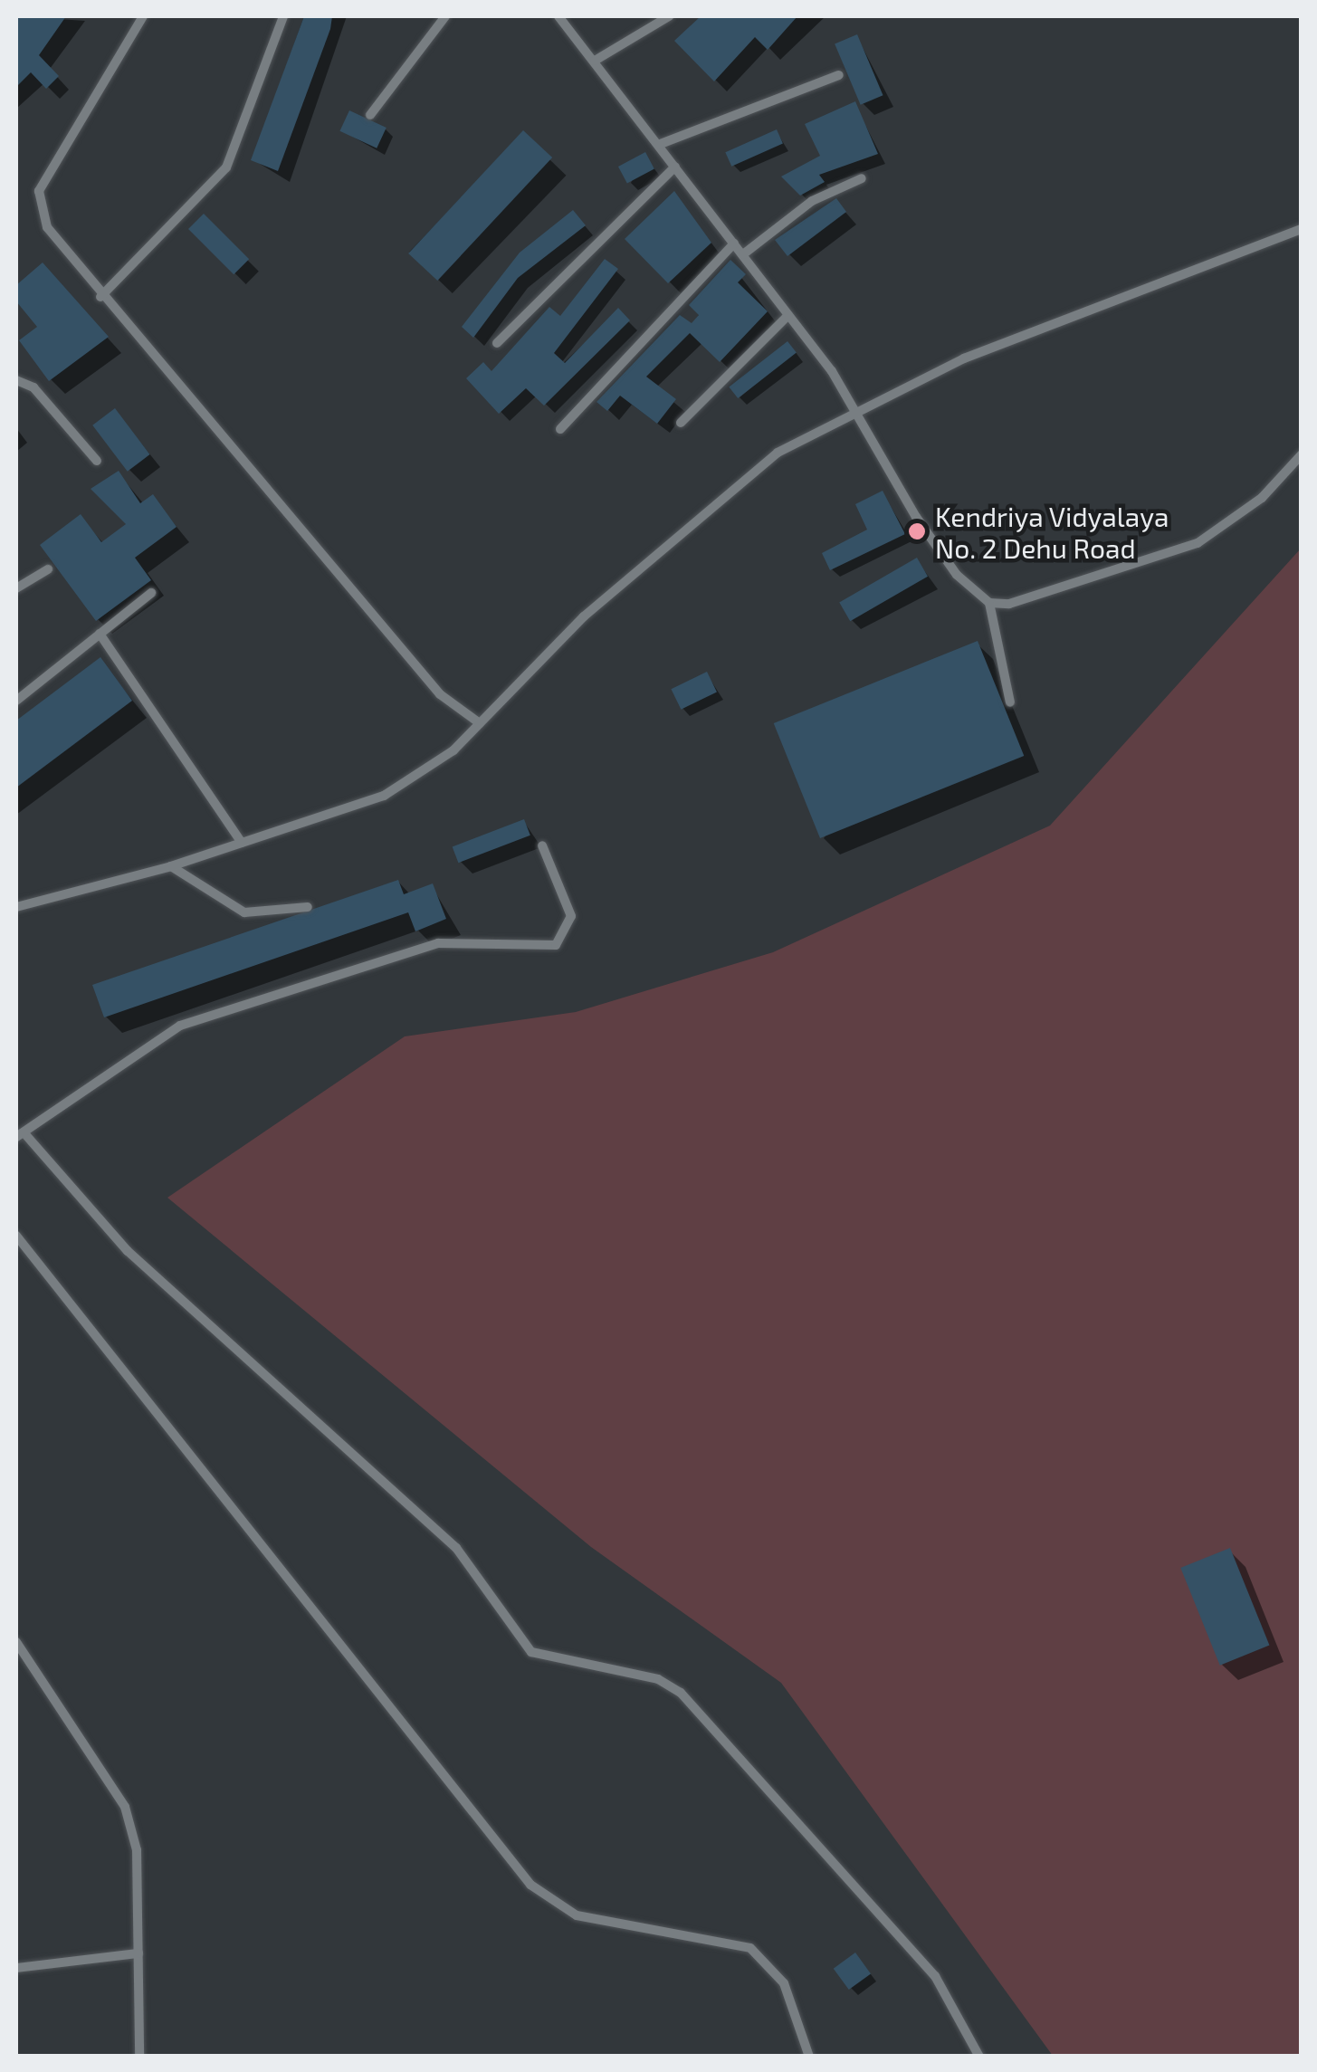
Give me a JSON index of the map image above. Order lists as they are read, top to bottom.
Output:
{
  "places": ["Kendriya Vidyalaya No. 2 Dehu Road"]
}
